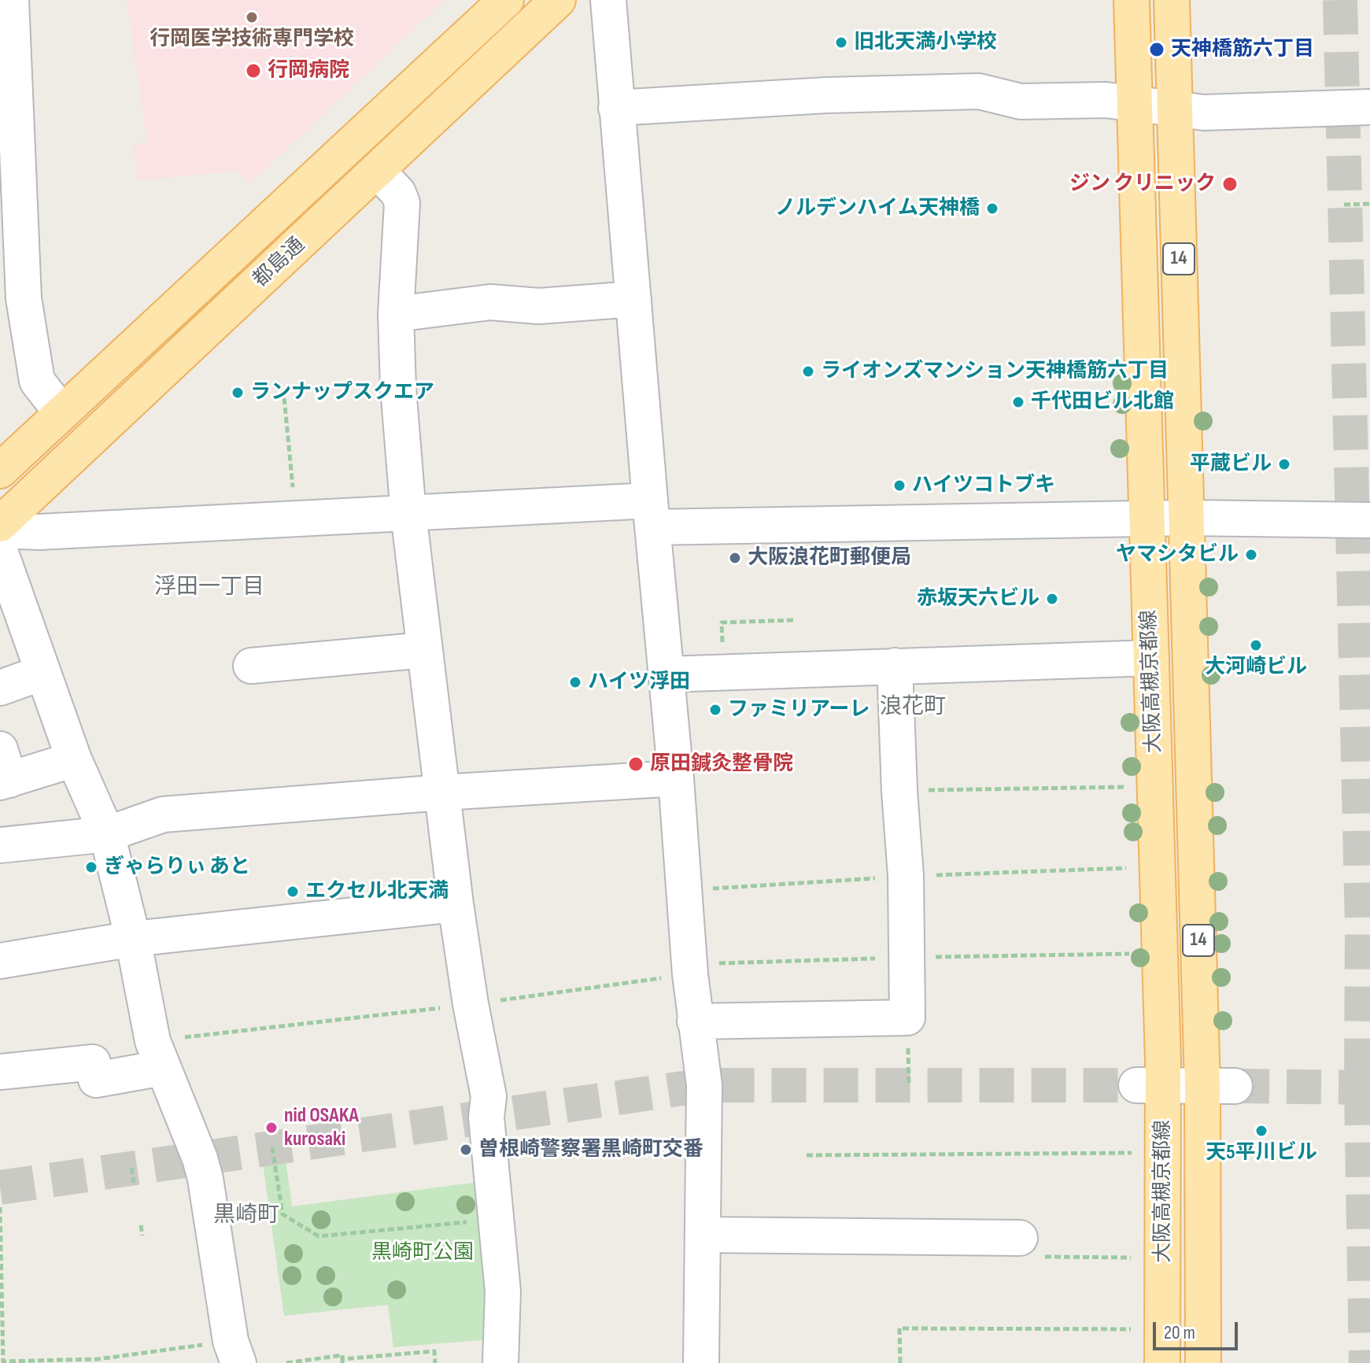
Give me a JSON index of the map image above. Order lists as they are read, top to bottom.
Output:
{
  "streets": {
    "main road": ["14", "都島通", "大阪高槻京都線"]
  },
  "districts": ["浮田一丁目", "浪花町", "黒崎町"],
  "parks": ["黒崎町公園"],
  "places": [
    "行岡医学技術専門学校",
    "旧北天満小学校",
    "天神橋筋六丁目",
    "行岡病院",
    "ジン クリニック",
    "ノルデンハイム天神橋",
    "ライオンズマンション天神橋筋六丁目",
    "ランナップスクエア",
    "千代田ビル北館",
    "平蔵ビル",
    "ハイツコトブキ",
    "ヤマシタビル",
    "大阪浪花町郵便局",
    "赤坂天六ビル",
    "大河崎ビル",
    "ハイツ浮田",
    "ファミリアーレ",
    "原田鍼灸整骨院",
    "ぎゃらりぃ あと",
    "エクセル北天満",
    "nid OSAKA kurosaki",
    "天5平川ビル",
    "曽根崎警察署黒崎町交番"
  ],
  "scale_bar": "20 m"
}
